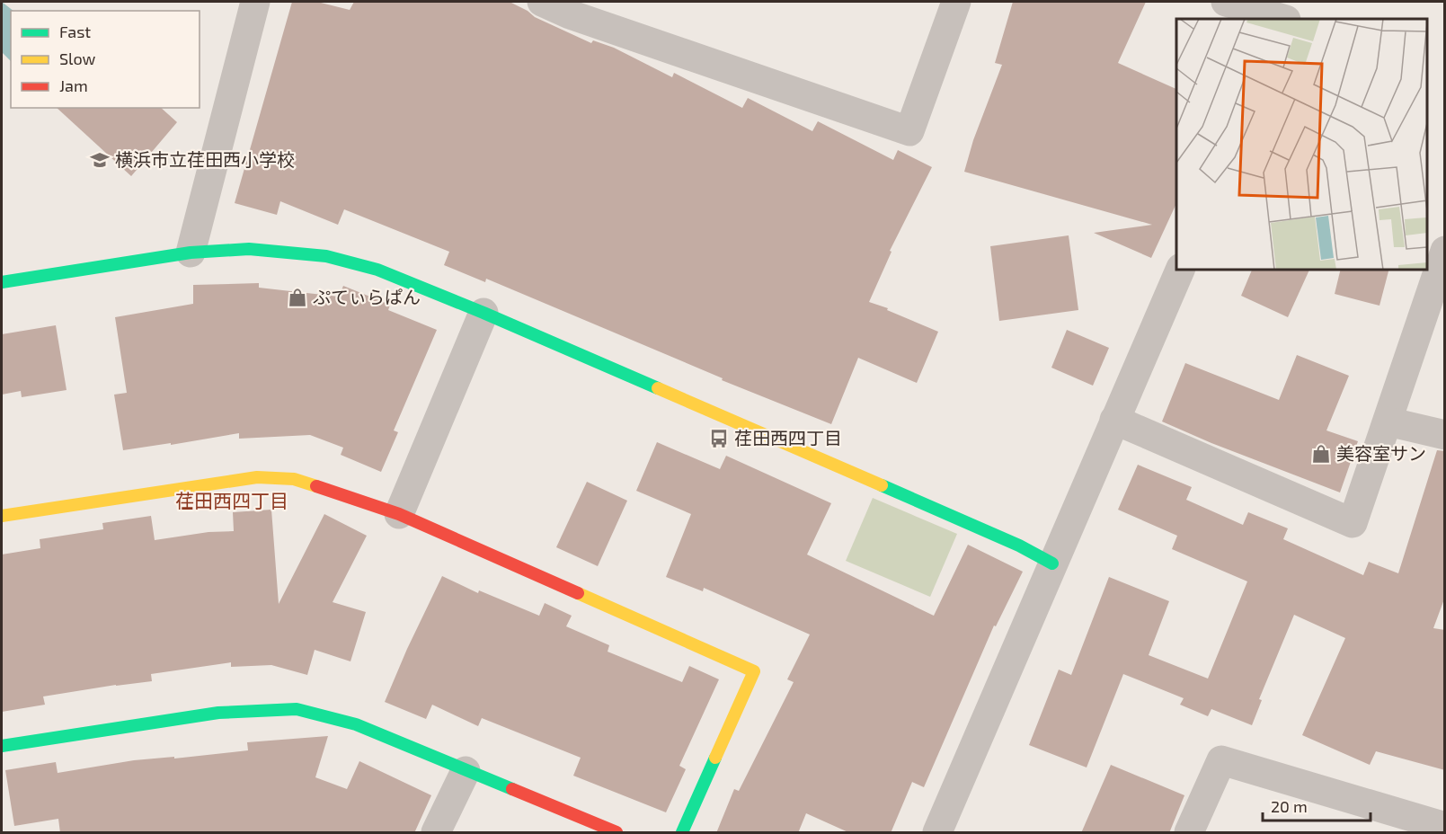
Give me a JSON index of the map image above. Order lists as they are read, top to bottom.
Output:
{
  "districts": ["荏田西四丁目"],
  "places": {
    "school or university": ["横浜市立荏田西小学校"],
    "shop": ["ぷてぃらぱん", "美容室サン"],
    "bus stop": ["荏田西四丁目"]
  },
  "legend": ["Fast", "Slow", "Jam"],
  "scale_bar": "20 m"
}
